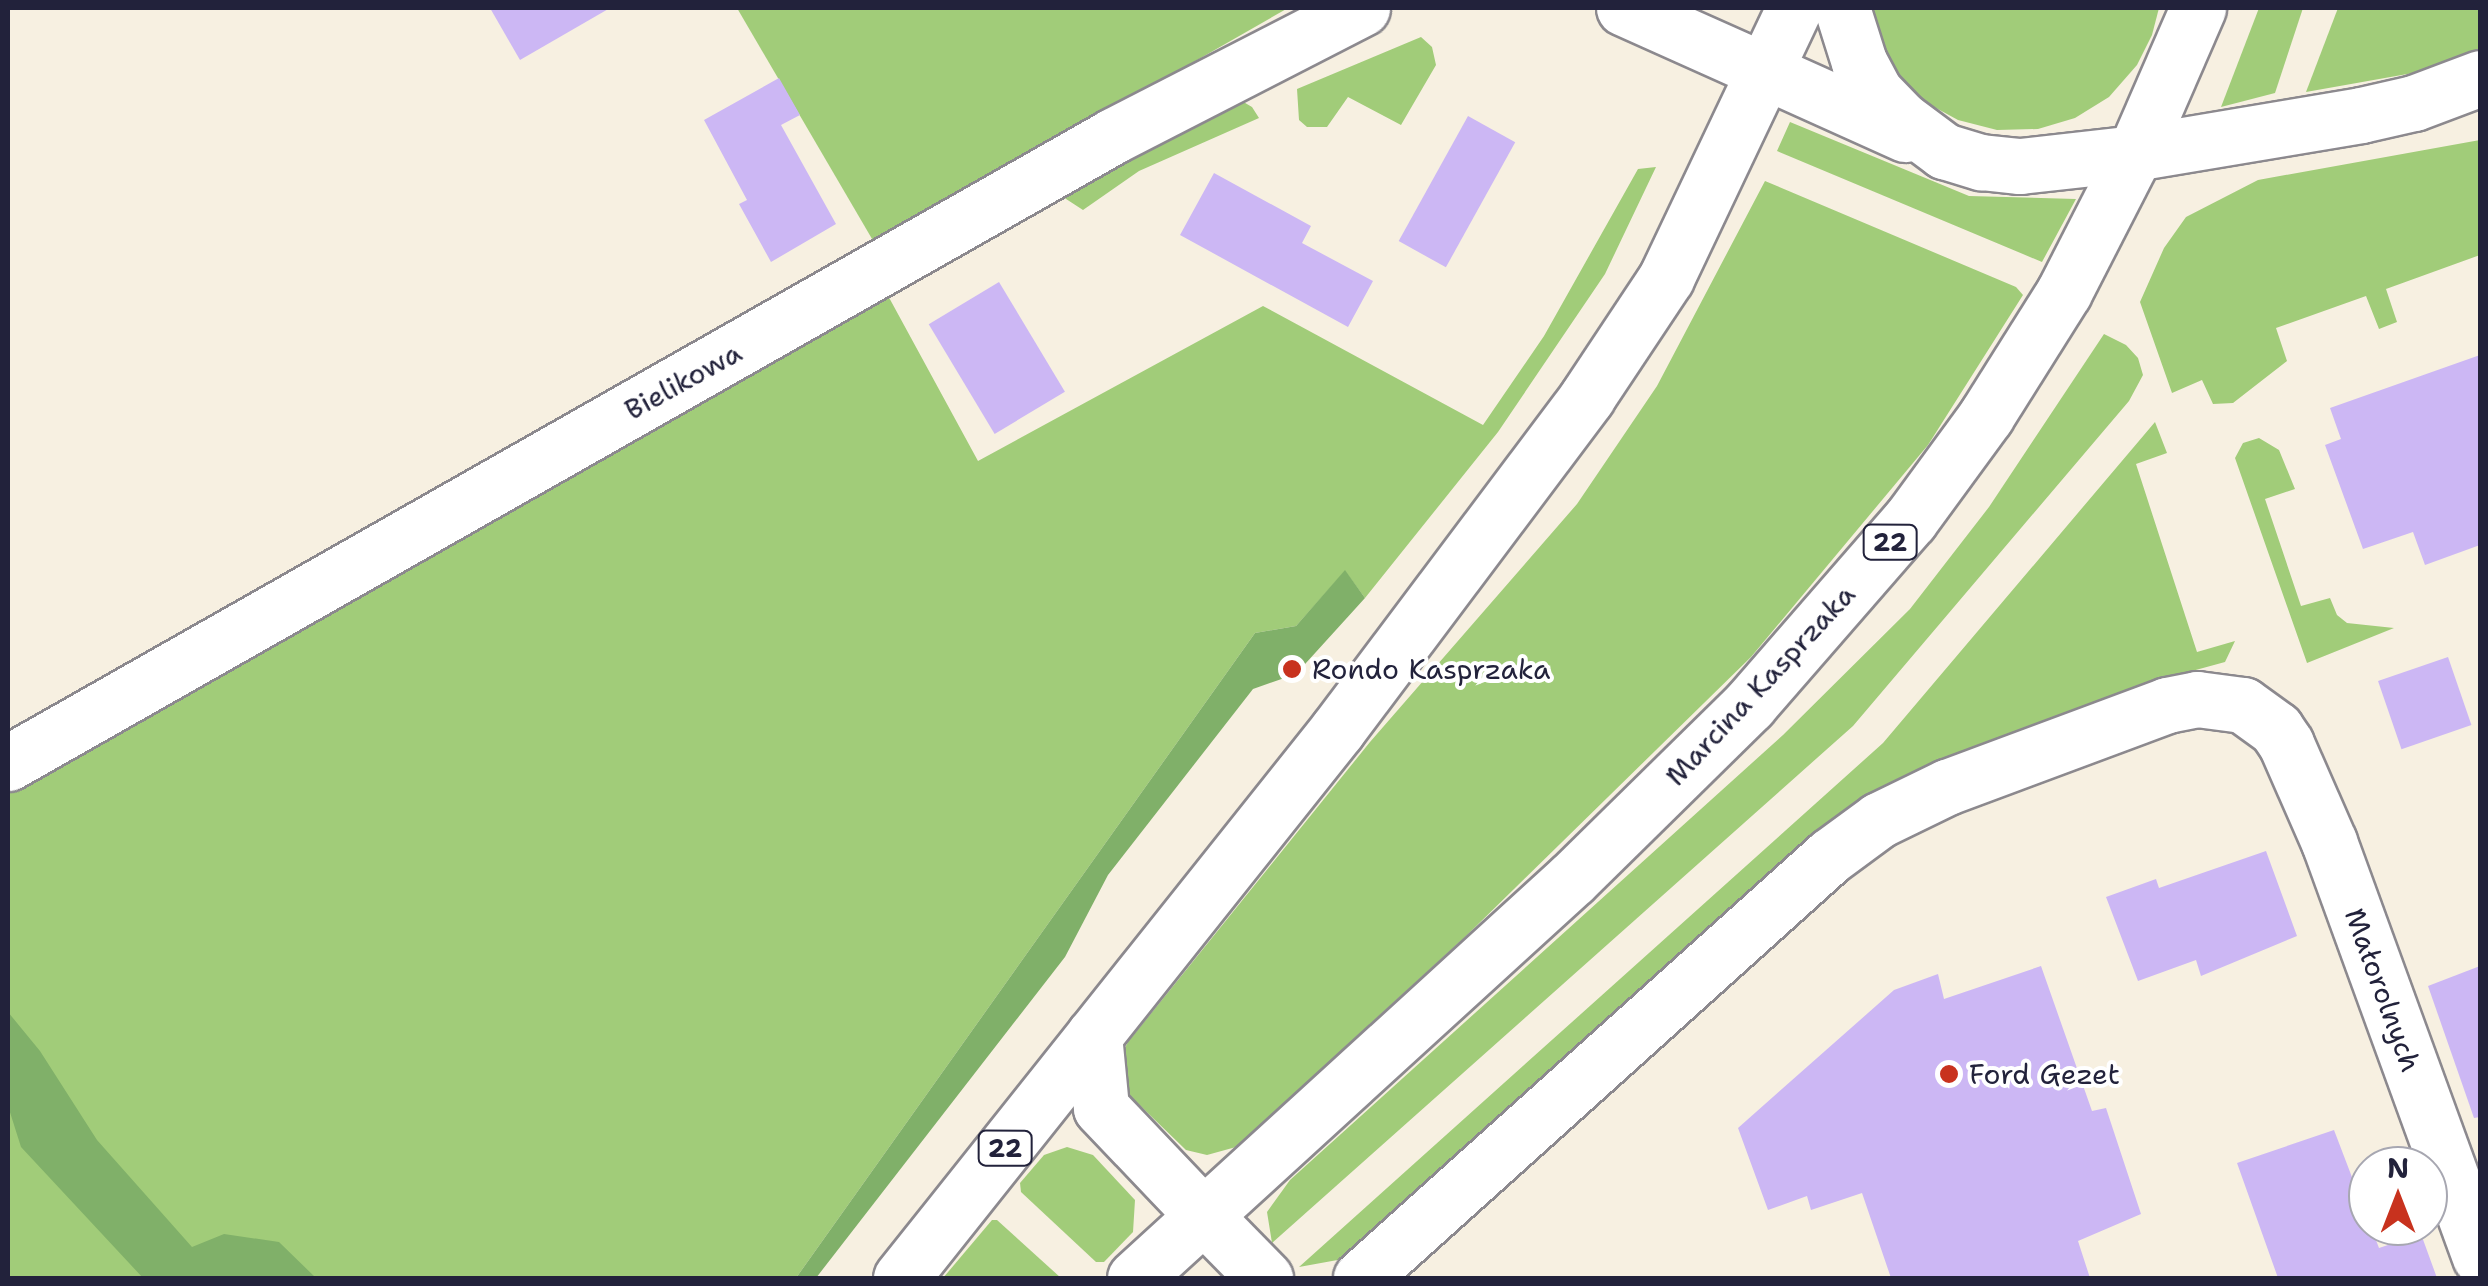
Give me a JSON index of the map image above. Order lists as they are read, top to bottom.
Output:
{
  "streets": {
    "main road": [
      "Bielikowa",
      "22",
      "Marcina Kasprzaka",
      "Małorolnych"
    ]
  },
  "crossings": [
    ["22", "Marcina Kasprzaka"]
  ],
  "places": ["Rondo Kasprzaka", "Ford Gezet"],
  "north": "top"
}
